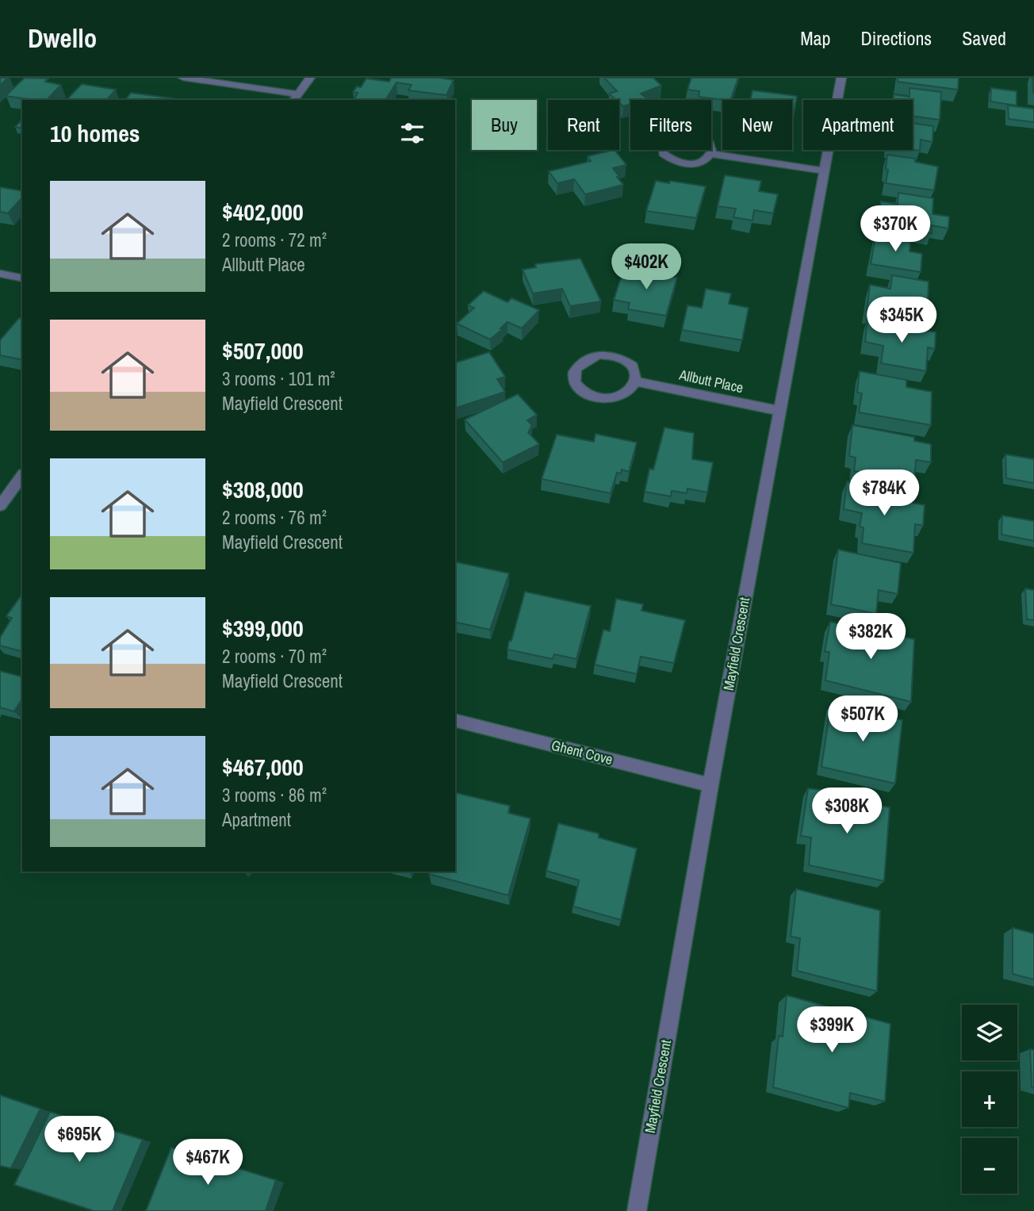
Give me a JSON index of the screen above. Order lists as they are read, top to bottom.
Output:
{
  "streets": {
    "street": ["Allbutt Place", "Mayfield Crescent", "Ghent Cove"]
  },
  "crossings": [
    ["Allbutt Place", "Mayfield Crescent"],
    ["Mayfield Crescent", "Ghent Cove"]
  ],
  "page": {
    "header": "Dwello",
    "nav": ["Map", "Directions", "Saved"],
    "chip": [
      "Buy",
      "Rent",
      "Filters",
      "New",
      "Apartment"
    ],
    "heading": "10 homes",
    "list": [
      {
        "name": "$402,000",
        "note": "2 rooms · 72 m² · Allbutt Place"
      },
      {
        "name": "$507,000",
        "note": "3 rooms · 101 m² · Mayfield Crescent"
      },
      {
        "name": "$308,000",
        "note": "2 rooms · 76 m² · Mayfield Crescent"
      },
      {
        "name": "$399,000",
        "note": "2 rooms · 70 m² · Mayfield Crescent"
      },
      {
        "name": "$467,000",
        "note": "3 rooms · 86 m² · Apartment"
      }
    ],
    "price": [
      "$370K",
      "$402K",
      "$345K",
      "$784K",
      "$382K",
      "$507K",
      "$308K",
      "$399K",
      "$695K",
      "$467K"
    ],
    "map_buttons": ["+", "−"]
  }
}
